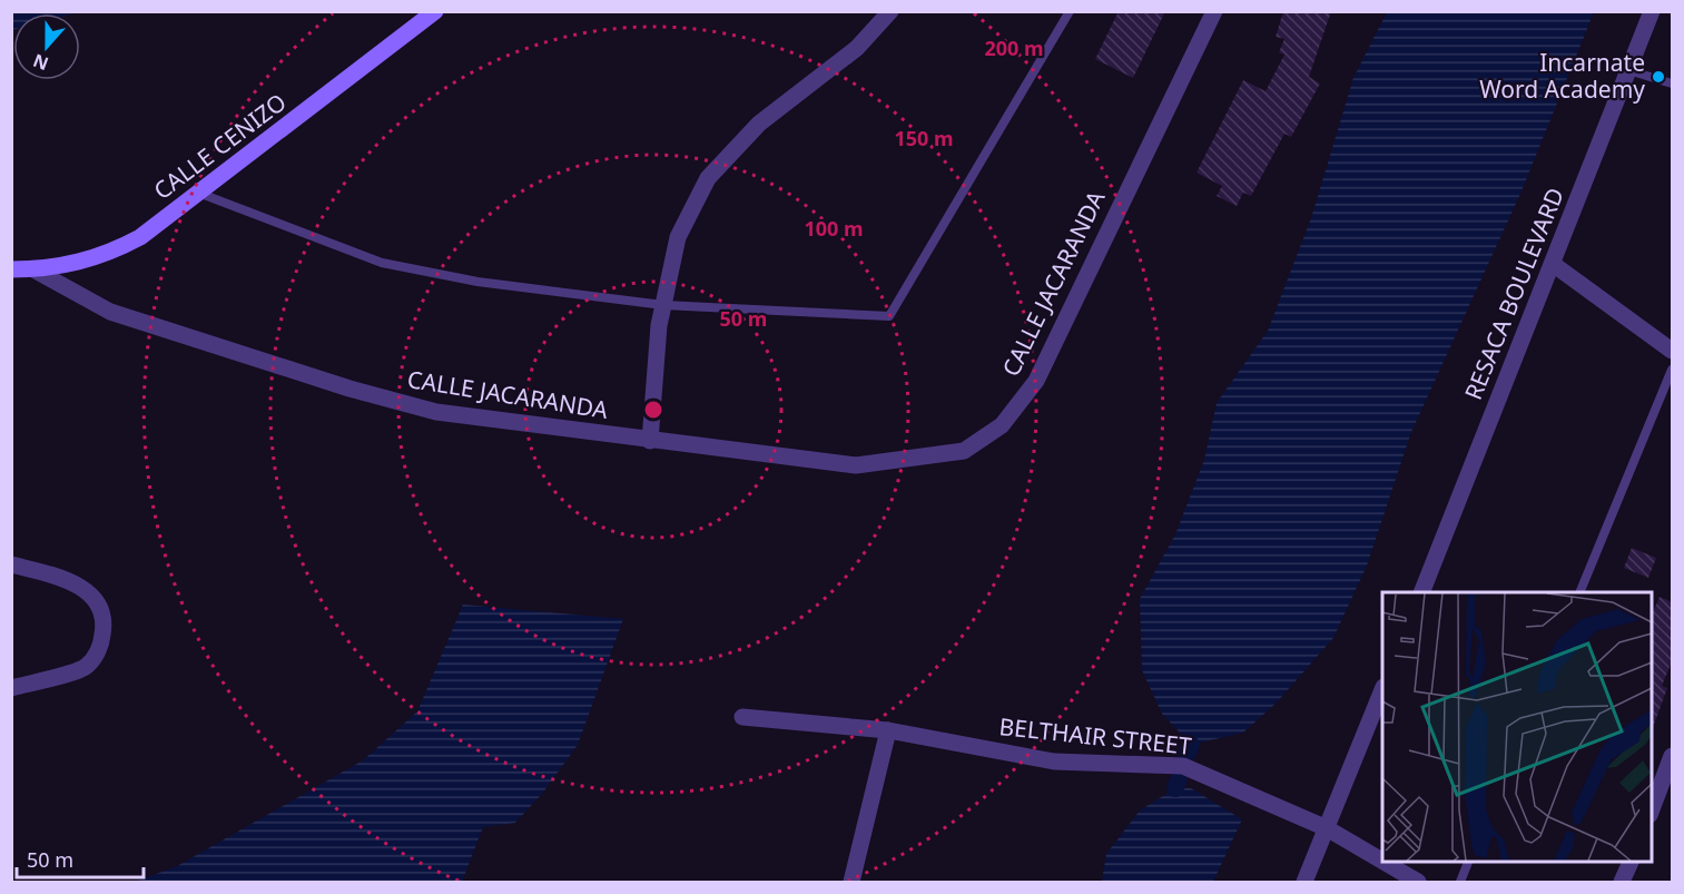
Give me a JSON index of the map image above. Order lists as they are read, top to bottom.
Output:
{
  "streets": {
    "street": [
      "CALLE CENIZO",
      "CALLE JACARANDA",
      "RESACA BOULEVARD",
      "BELTHAIR STREET"
    ]
  },
  "crossings": [
    ["CALLE CENIZO", "CALLE JACARANDA"]
  ],
  "places": ["Incarnate Word Academy"],
  "scale_bar": "50 m",
  "north": "bottom",
  "rings": [
    "200 m",
    "150 m",
    "100 m",
    "50 m"
  ]
}
